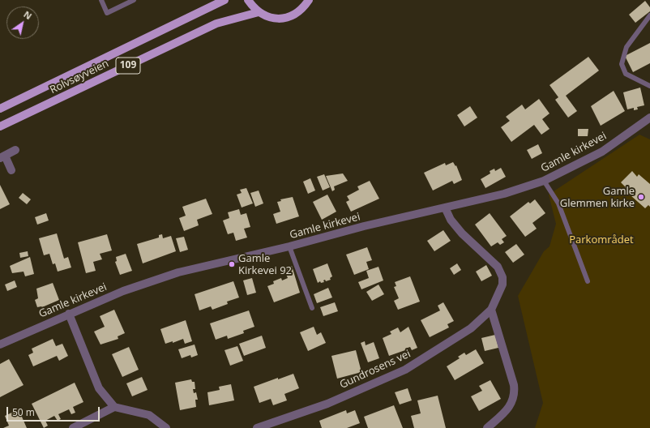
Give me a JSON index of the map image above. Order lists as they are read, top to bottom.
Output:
{
  "streets": {
    "main road": ["109", "Rolvsøyveien"],
    "street": ["Gamle kirkevei", "Gundrosens vei"]
  },
  "crossings": [
    ["Gamle kirkevei", "Gundrosens vei"]
  ],
  "parks": ["Parkområdet"],
  "places": ["Gamle Glemmen kirke", "Gamle Kirkevei 92"],
  "scale_bar": "50 m",
  "north": "top right"
}
